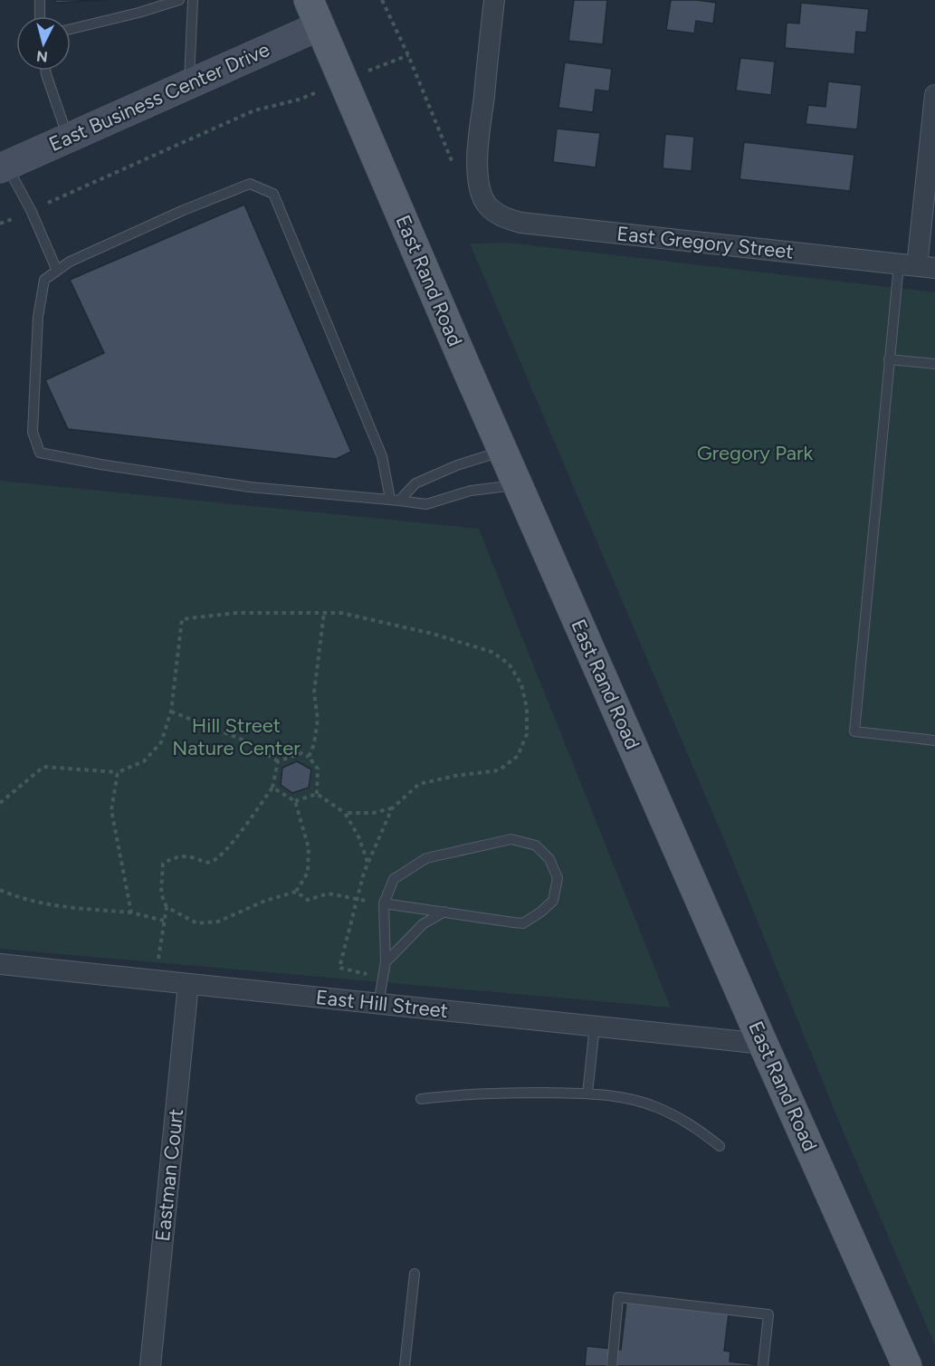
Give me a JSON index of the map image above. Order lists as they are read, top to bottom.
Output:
{
  "streets": {
    "main road": ["East Rand Road"],
    "street": [
      "East Business Center Drive",
      "East Gregory Street",
      "East Hill Street",
      "Eastman Court"
    ]
  },
  "crossings": [
    ["East Business Center Drive", "East Rand Road"],
    ["East Rand Road", "East Hill Street"],
    ["East Hill Street", "Eastman Court"]
  ],
  "parks": ["Gregory Park", "Hill Street Nature Center"],
  "north": "bottom"
}
